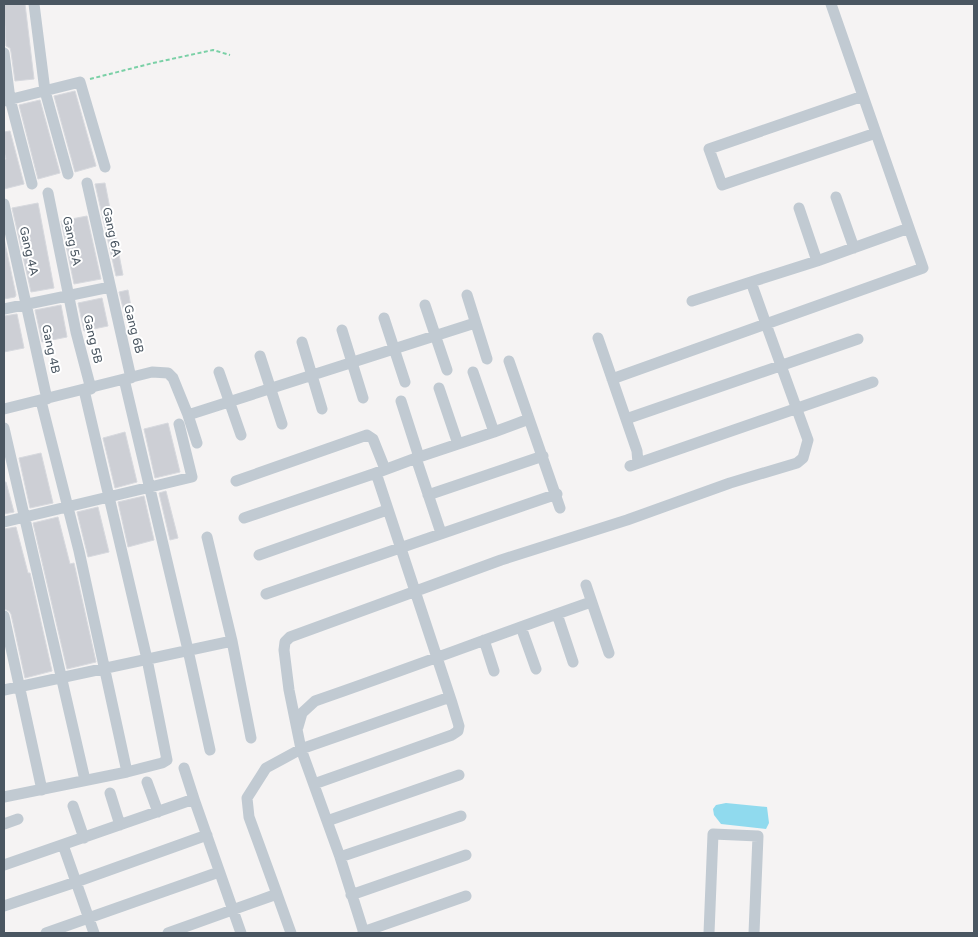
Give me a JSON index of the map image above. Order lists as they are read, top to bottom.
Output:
{
  "streets": {
    "street": [
      "Gang 6A",
      "Gang 5A",
      "Gang 4A",
      "Gang 6B",
      "Gang 5B",
      "Gang 4B"
    ]
  },
  "crossings": [
    ["Gang 6A", "Gang 6B"],
    ["Gang 5A", "Gang 5B"],
    ["Gang 4A", "Gang 4B"],
    ["Gang 5B", "Gang 4B"]
  ]
}
